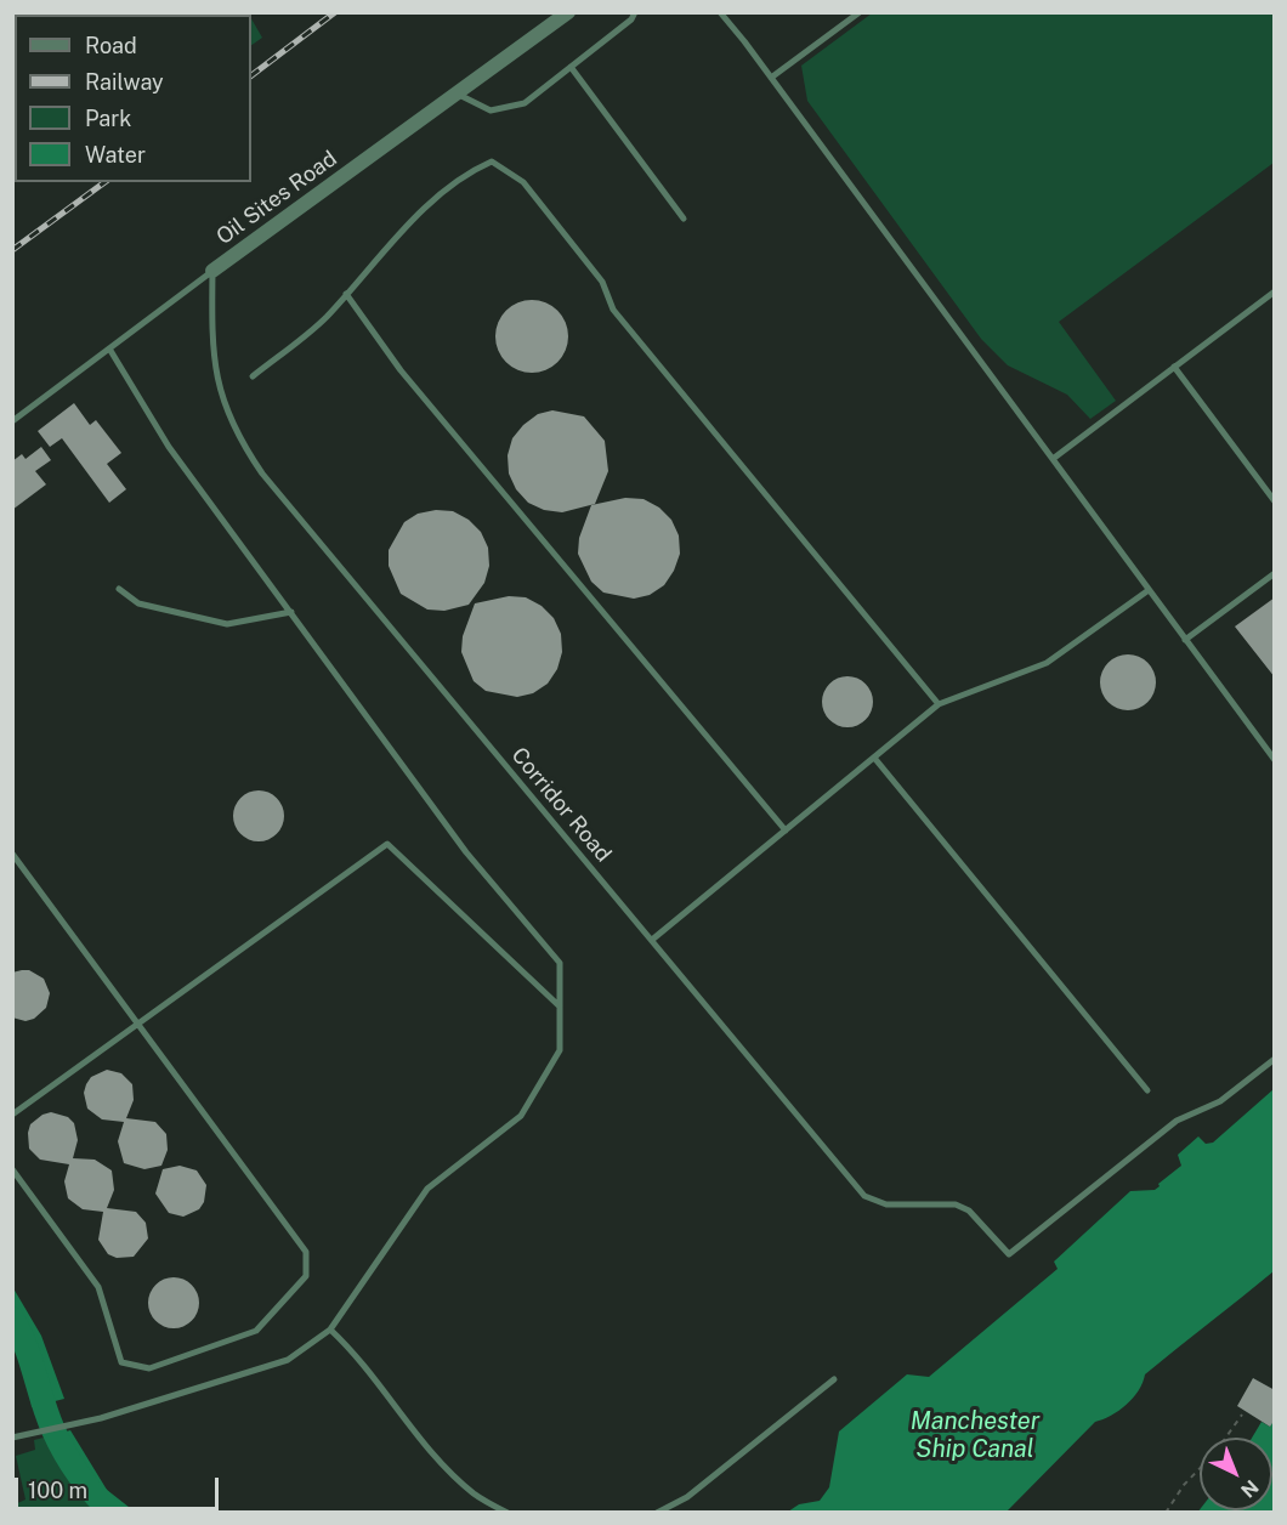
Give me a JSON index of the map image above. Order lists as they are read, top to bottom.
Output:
{
  "streets": {
    "street": ["Oil Sites Road"],
    "lane": ["Corridor Road"]
  },
  "crossings": [
    ["Oil Sites Road", "Corridor Road"]
  ],
  "water": ["Manchester Ship Canal"],
  "legend": [
    "Road",
    "Railway",
    "Park",
    "Water"
  ],
  "scale_bar": "100 m",
  "north": "bottom right"
}
